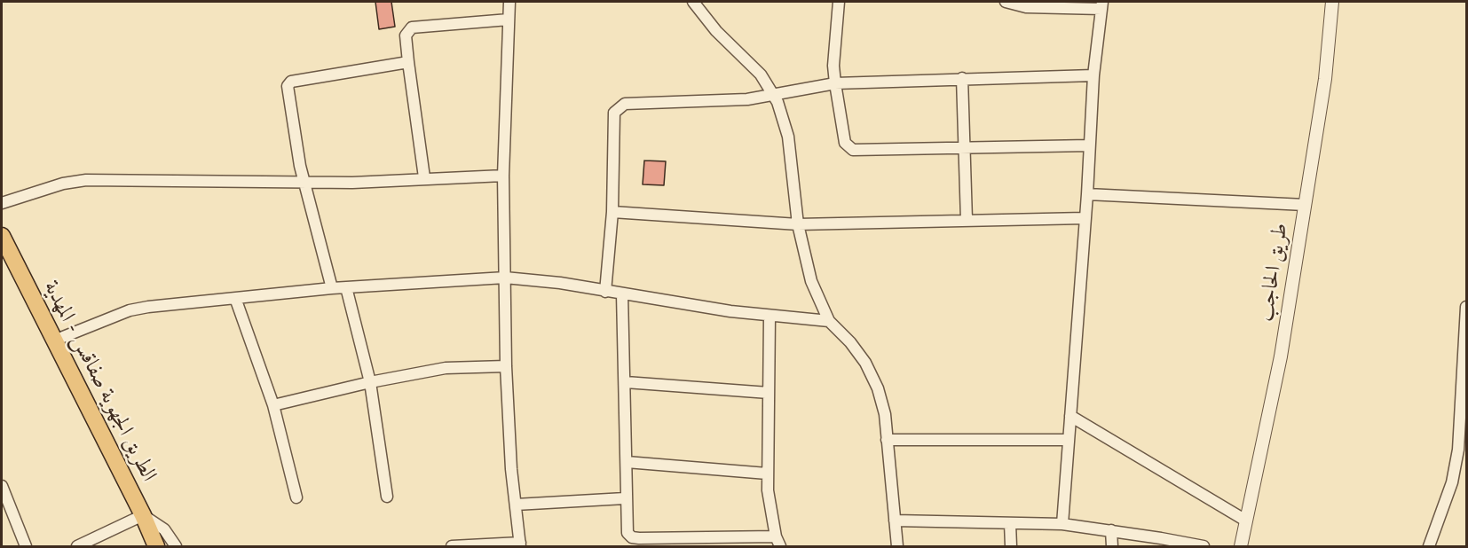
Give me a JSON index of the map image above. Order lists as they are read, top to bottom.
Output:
{
  "streets": {
    "main road": ["الطريق الجهوية صفاقس - المهدية"],
    "street": ["طريق الحاجب"]
  }
}
